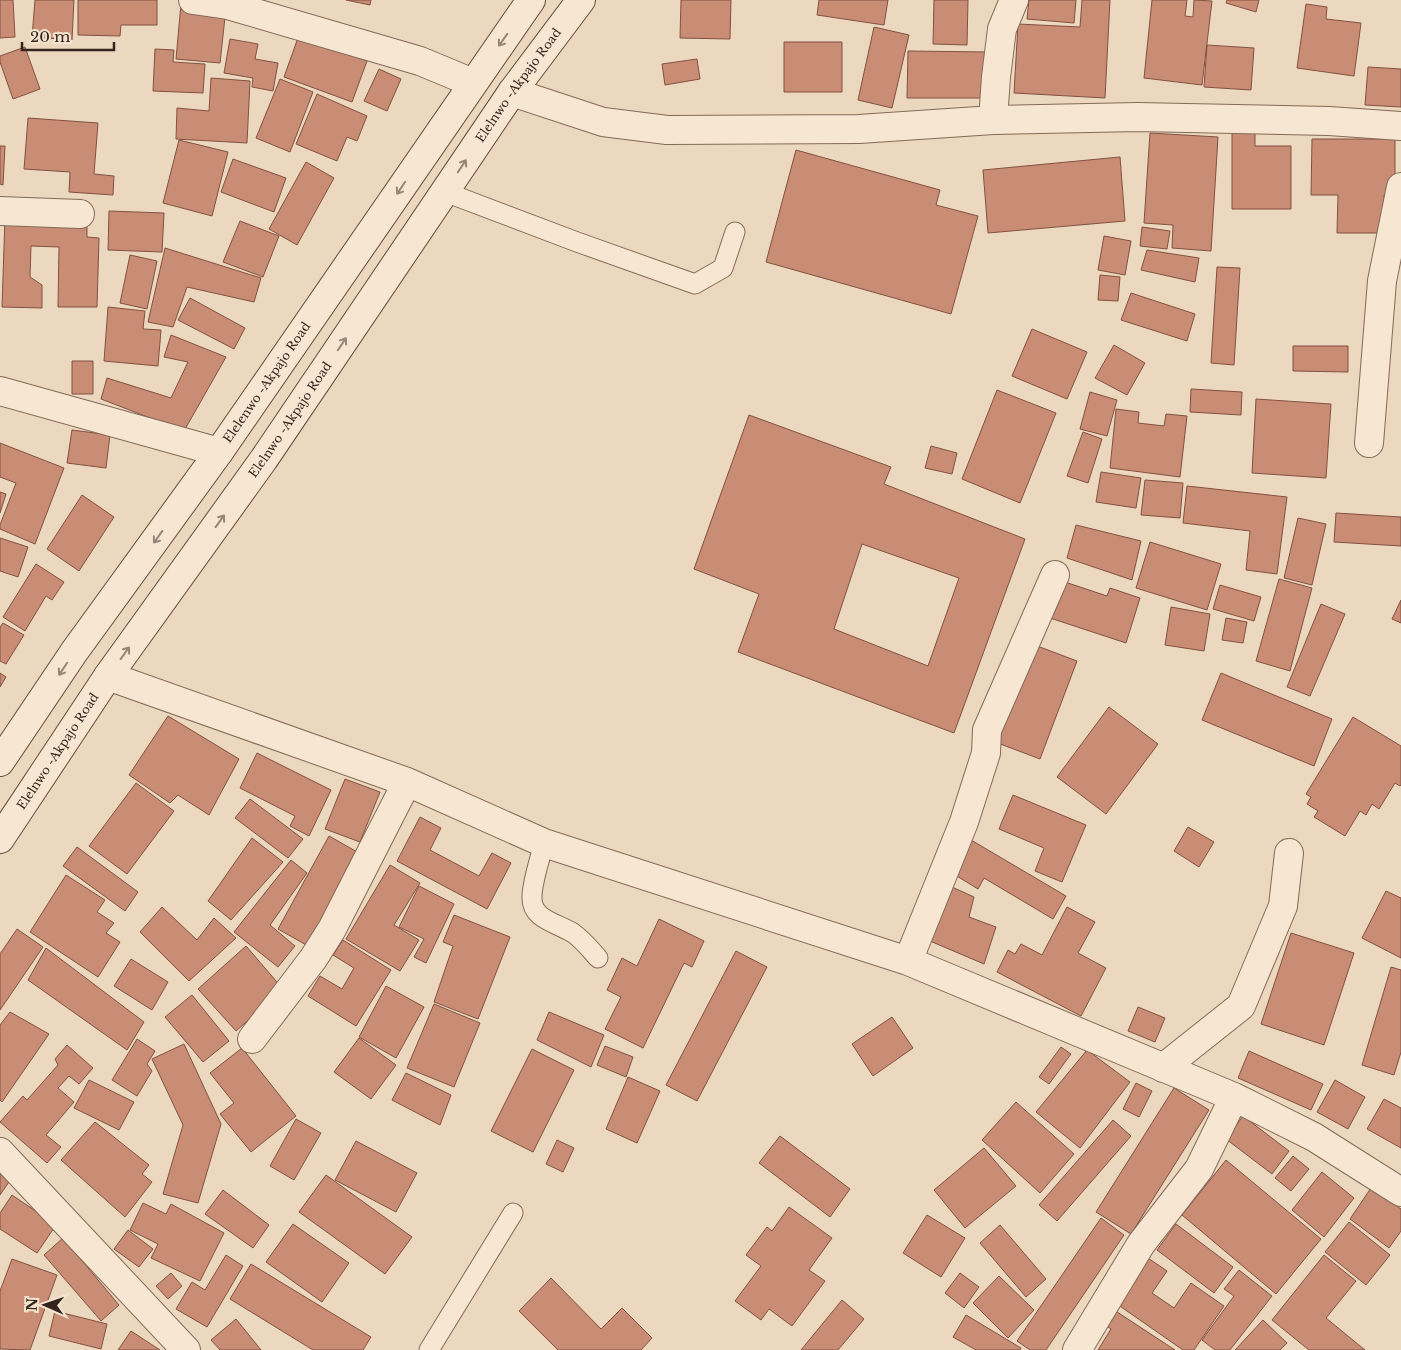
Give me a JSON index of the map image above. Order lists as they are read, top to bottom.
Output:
{
  "streets": {
    "street": ["Elelnwo -Akpajo Road", "Elelenwo -Akpajo Road"]
  },
  "one_way": ["Elelnwo -Akpajo Road", "Elelenwo -Akpajo Road"],
  "scale_bar": "20 m",
  "north": "left"
}
